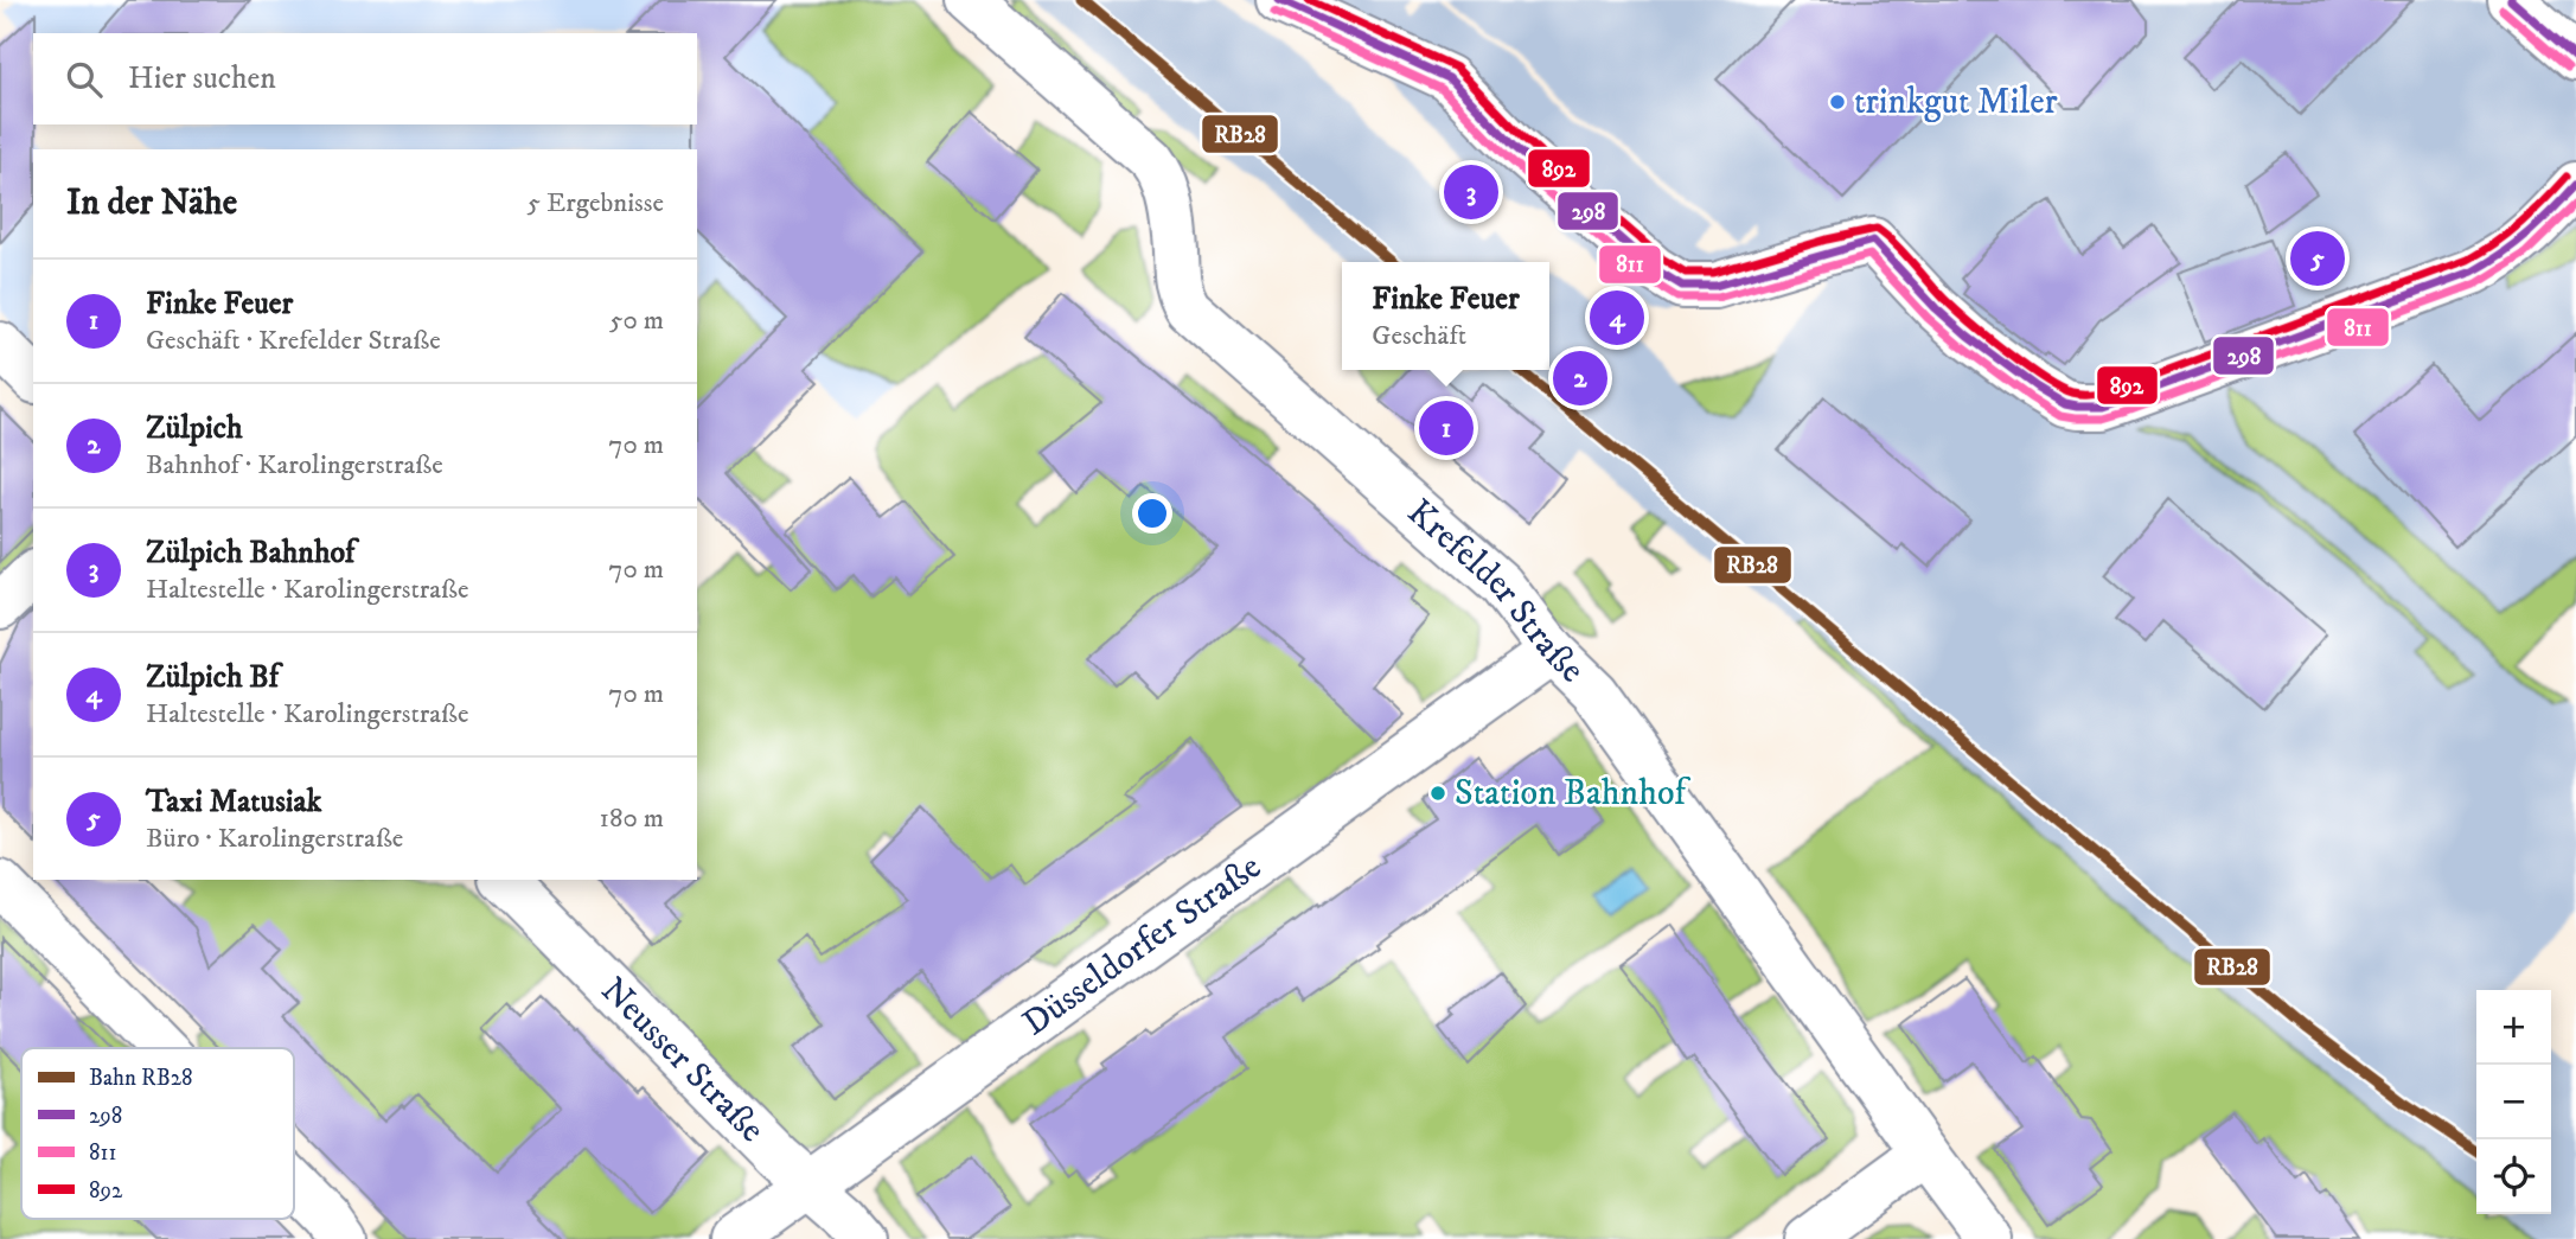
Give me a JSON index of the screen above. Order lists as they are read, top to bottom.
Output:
{
  "streets": {
    "street": ["Krefelder Straße", "Düsseldorfer Straße", "Neusser Straße"]
  },
  "crossings": [
    ["Krefelder Straße", "Düsseldorfer Straße"],
    ["Düsseldorfer Straße", "Neusser Straße"]
  ],
  "places": ["trinkgut Miler", "Station Bahnhof"],
  "lines": [
    "rail line RB28",
    "transit line 298",
    "transit line 892",
    "transit line 811"
  ],
  "legend": [
    "Bahn RB28",
    "298",
    "811",
    "892"
  ],
  "page": {
    "search": "Hier suchen",
    "heading": ["In der Nähe", "5 Ergebnisse"],
    "pins": [
      "3",
      "5",
      "4",
      "2",
      "1"
    ],
    "list": [
      {
        "mark": "1",
        "name": "Finke Feuer",
        "note": "Geschäft · Krefelder Straße",
        "value": "50 m"
      },
      {
        "mark": "2",
        "name": "Zülpich",
        "note": "Bahnhof · Karolingerstraße",
        "value": "70 m"
      },
      {
        "mark": "3",
        "name": "Zülpich Bahnhof",
        "note": "Haltestelle · Karolingerstraße",
        "value": "70 m"
      },
      {
        "mark": "4",
        "name": "Zülpich Bf",
        "note": "Haltestelle · Karolingerstraße",
        "value": "70 m"
      },
      {
        "mark": "5",
        "name": "Taxi Matusiak",
        "note": "Büro · Karolingerstraße",
        "value": "180 m"
      }
    ],
    "popup": ["Finke Feuer", "Geschäft"],
    "map_buttons": ["+", "−"]
  }
}
